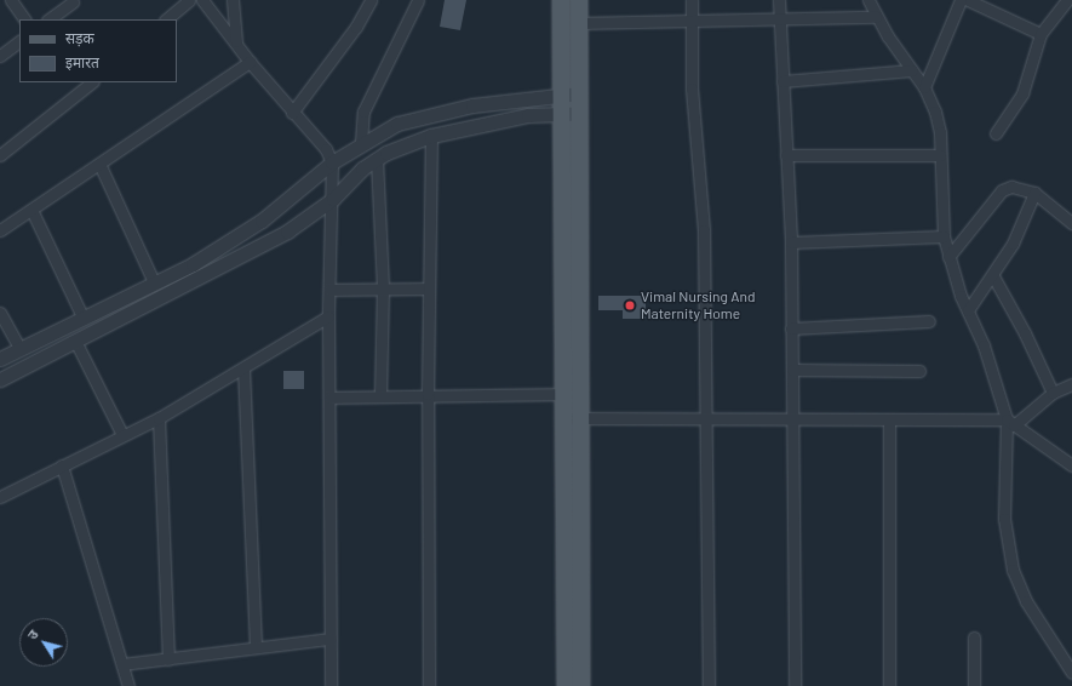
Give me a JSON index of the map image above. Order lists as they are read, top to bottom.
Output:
{
  "places": ["Vimal Nursing And Maternity Home"],
  "legend": ["सड़क", "इमारत"],
  "north": "top left"
}
